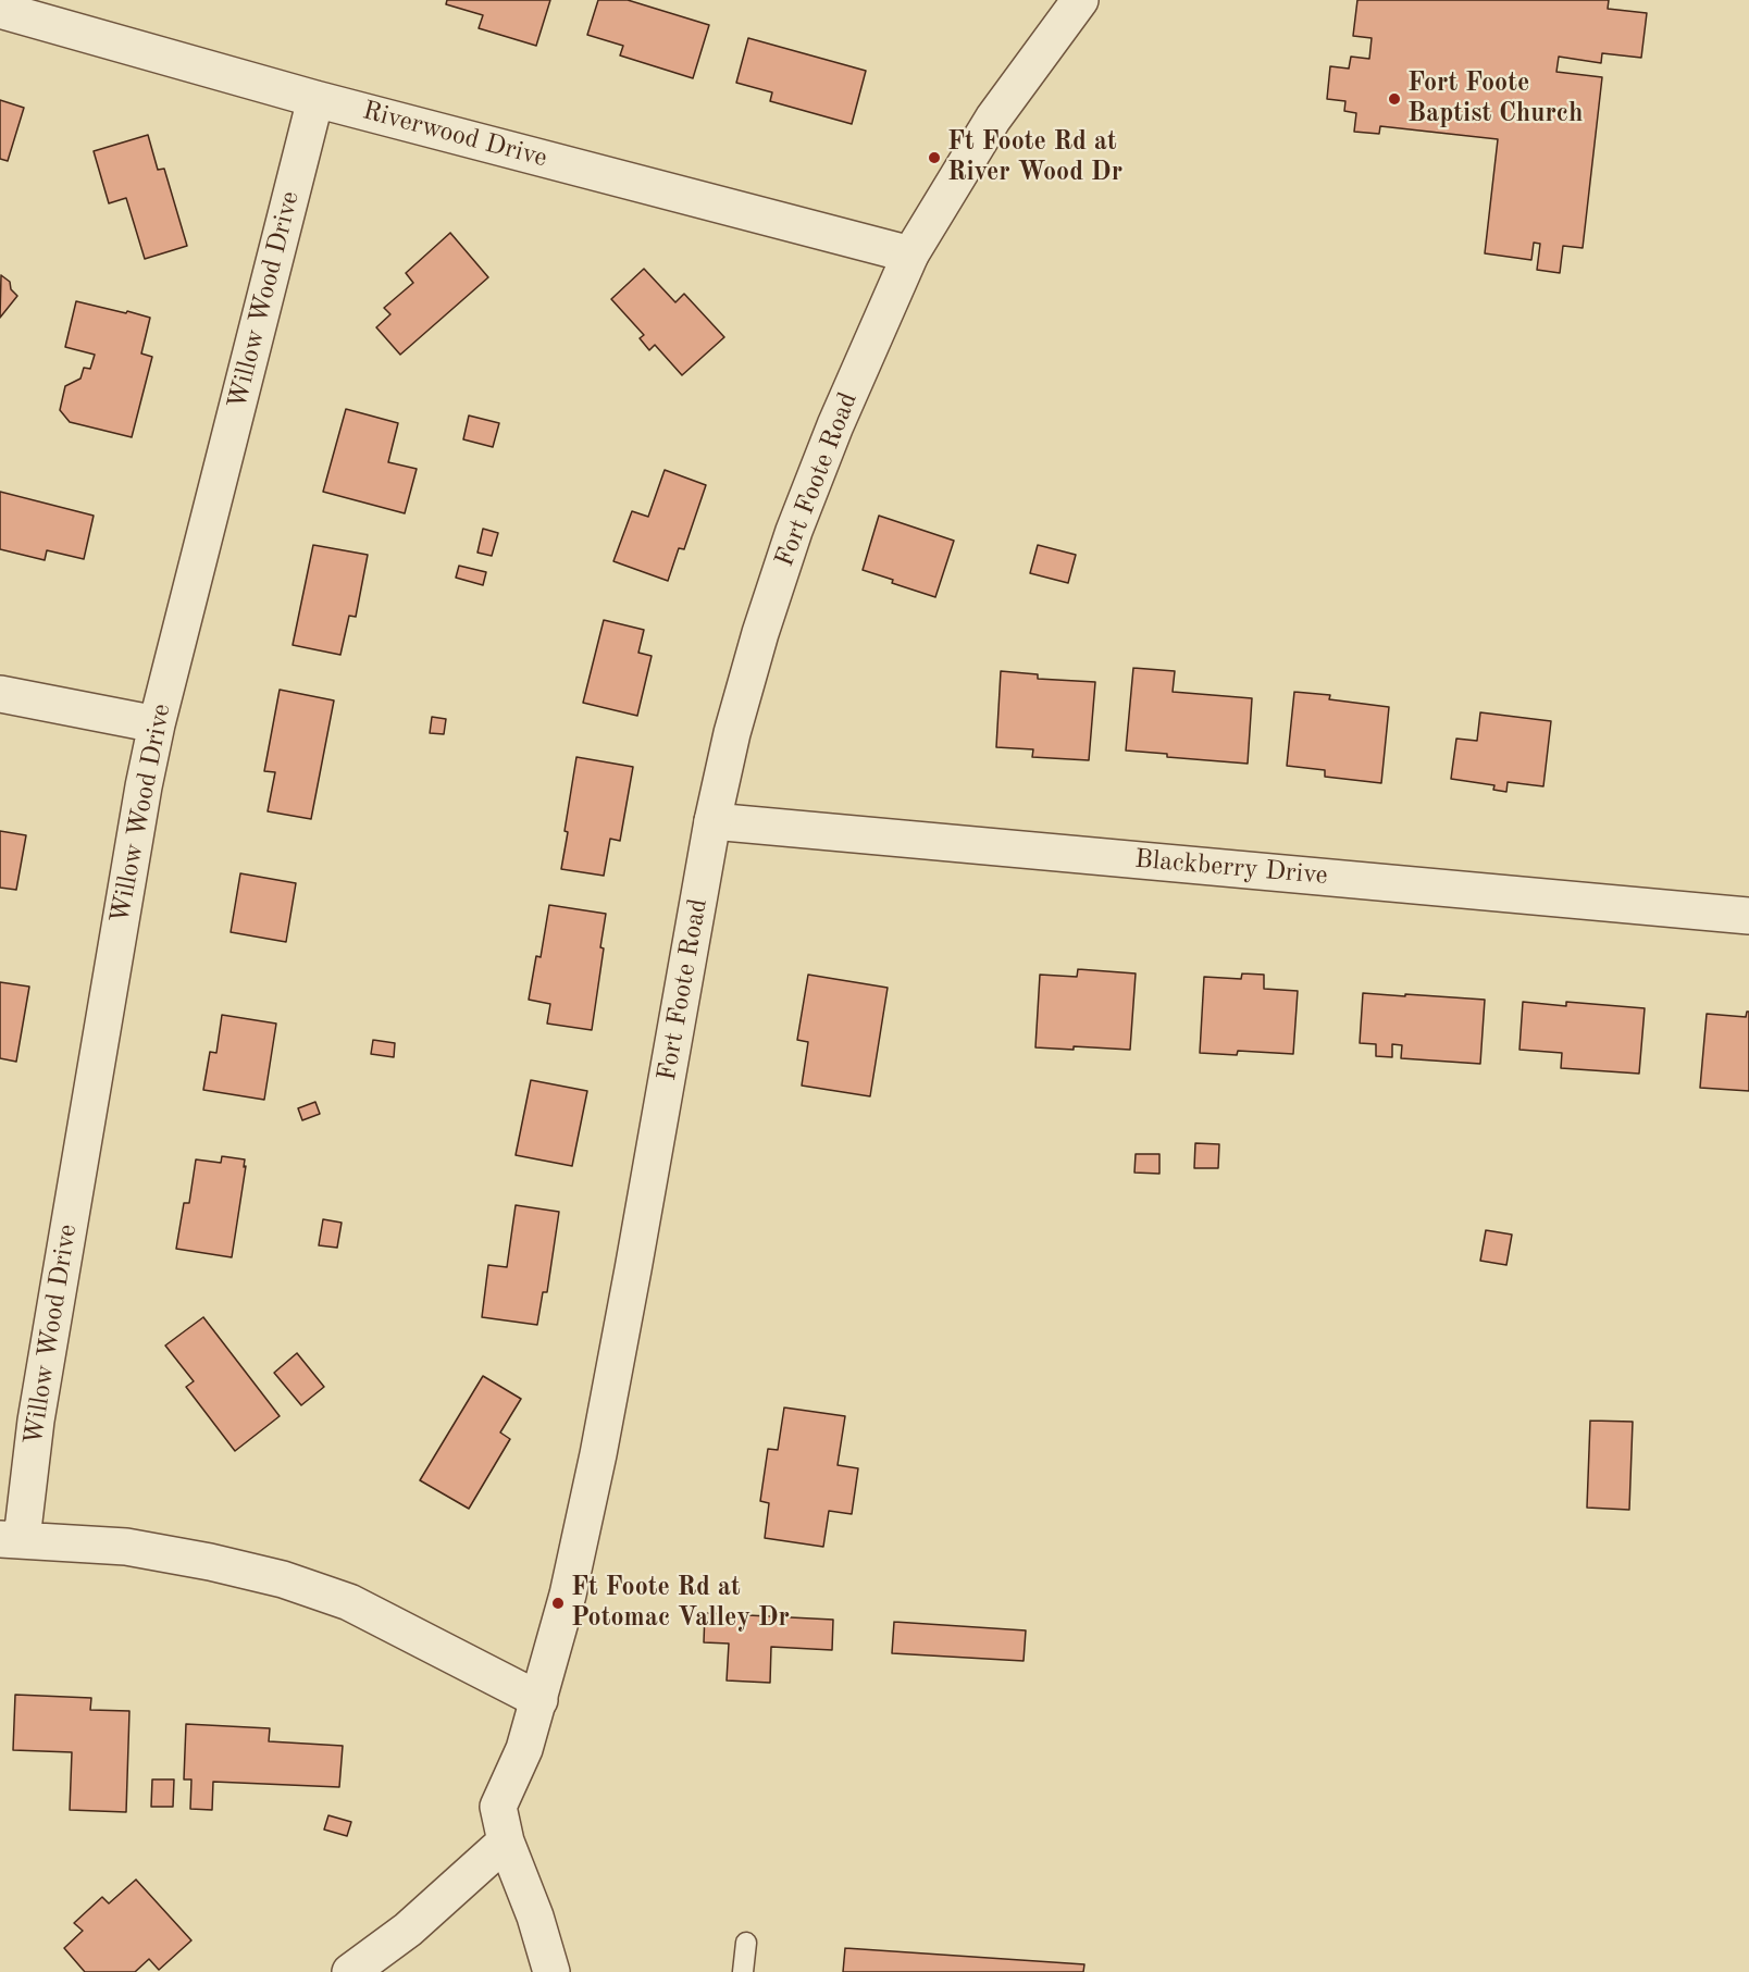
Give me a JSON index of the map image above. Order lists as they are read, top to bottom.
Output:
{
  "streets": {
    "street": [
      "Riverwood Drive",
      "Willow Wood Drive",
      "Fort Foote Road",
      "Blackberry Drive"
    ]
  },
  "crossings": [
    ["Riverwood Drive", "Willow Wood Drive"],
    ["Riverwood Drive", "Fort Foote Road"],
    ["Fort Foote Road", "Blackberry Drive"]
  ],
  "places": ["Fort Foote Baptist Church", "Ft Foote Rd at River Wood Dr", "Ft Foote Rd at Potomac Valley Dr"]
}
